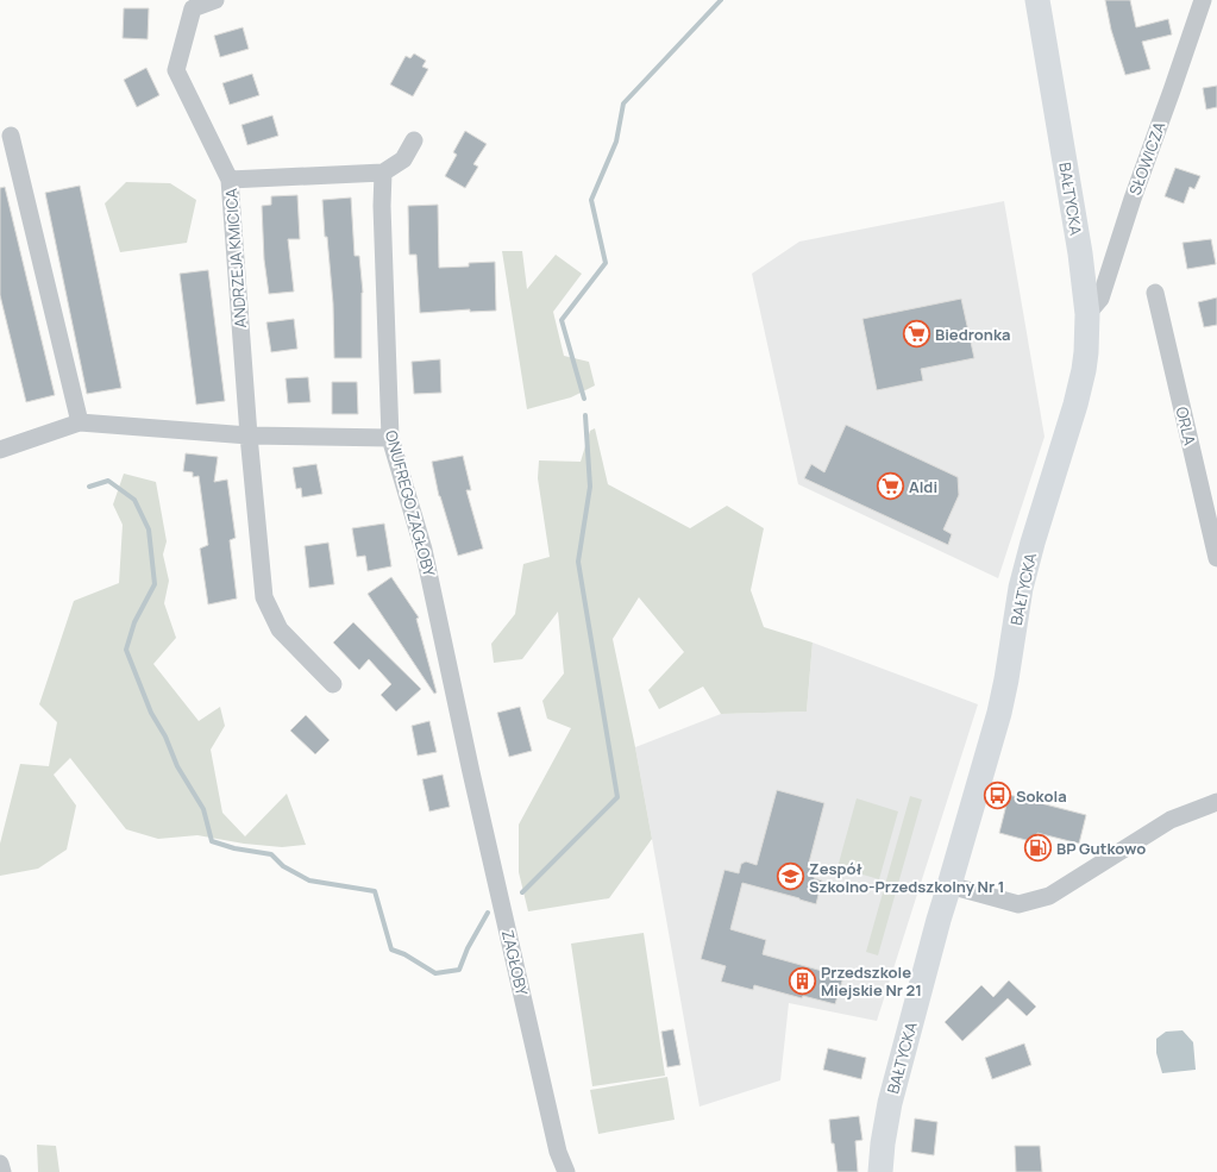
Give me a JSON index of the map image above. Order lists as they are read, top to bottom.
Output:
{
  "streets": {
    "main road": ["BAŁTYCKA"],
    "street": [
      "SŁOWICZA",
      "ANDRZEJA KMICICA",
      "ORLA",
      "ONUFREGO ZAGŁOBY",
      "ZAGŁOBY"
    ]
  },
  "crossings": [
    ["SŁOWICZA", "BAŁTYCKA"],
    ["ONUFREGO ZAGŁOBY", "ZAGŁOBY"]
  ],
  "places": {
    "supermarket": ["Biedronka", "Aldi"],
    "bus stop": ["Sokola"],
    "fuel station": ["BP Gutkowo"],
    "school or university": ["Zespół Szkolno-Przedszkolny Nr 1"],
    "building": ["Przedszkole Miejskie Nr 21"]
  }
}
